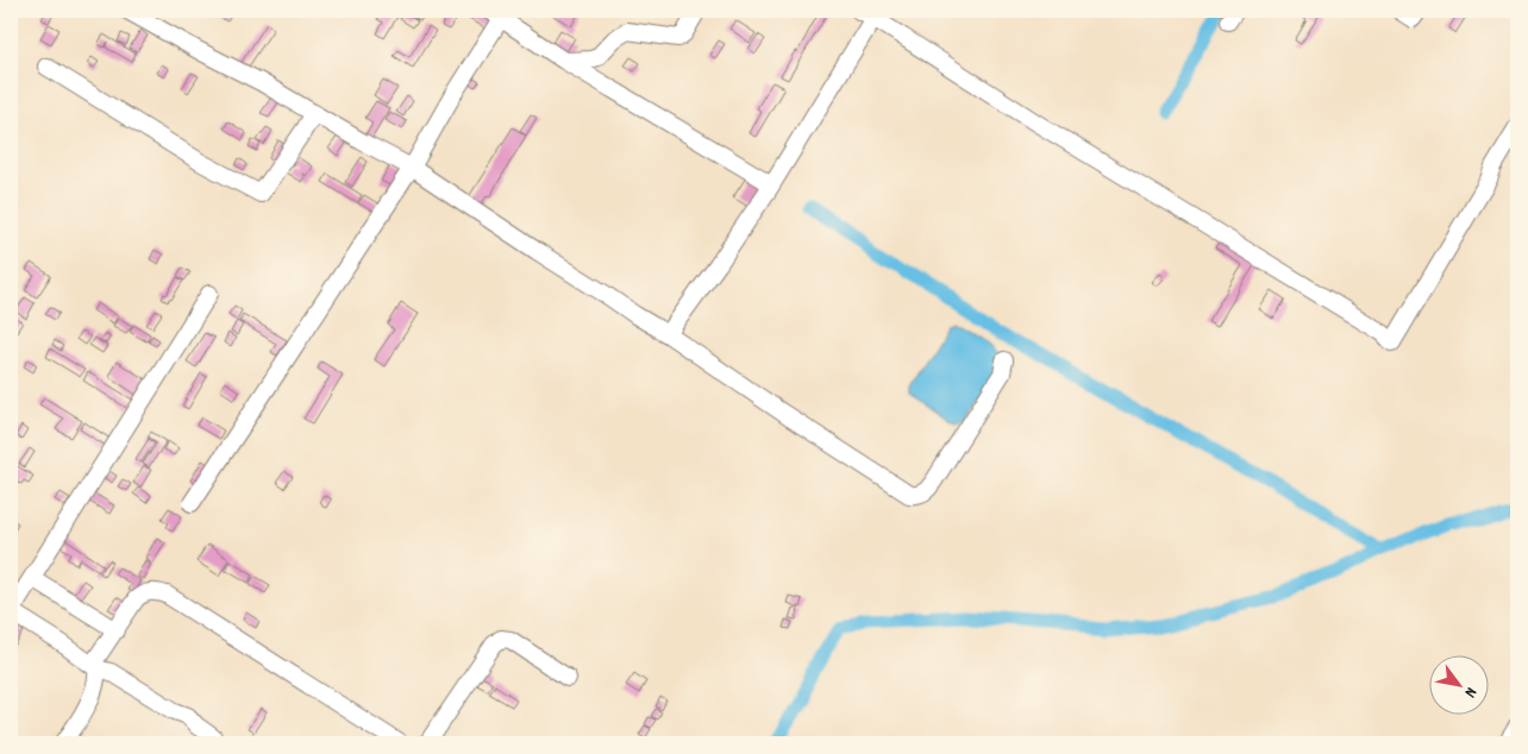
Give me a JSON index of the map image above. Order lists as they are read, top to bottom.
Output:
{
  "north": "bottom right"
}
